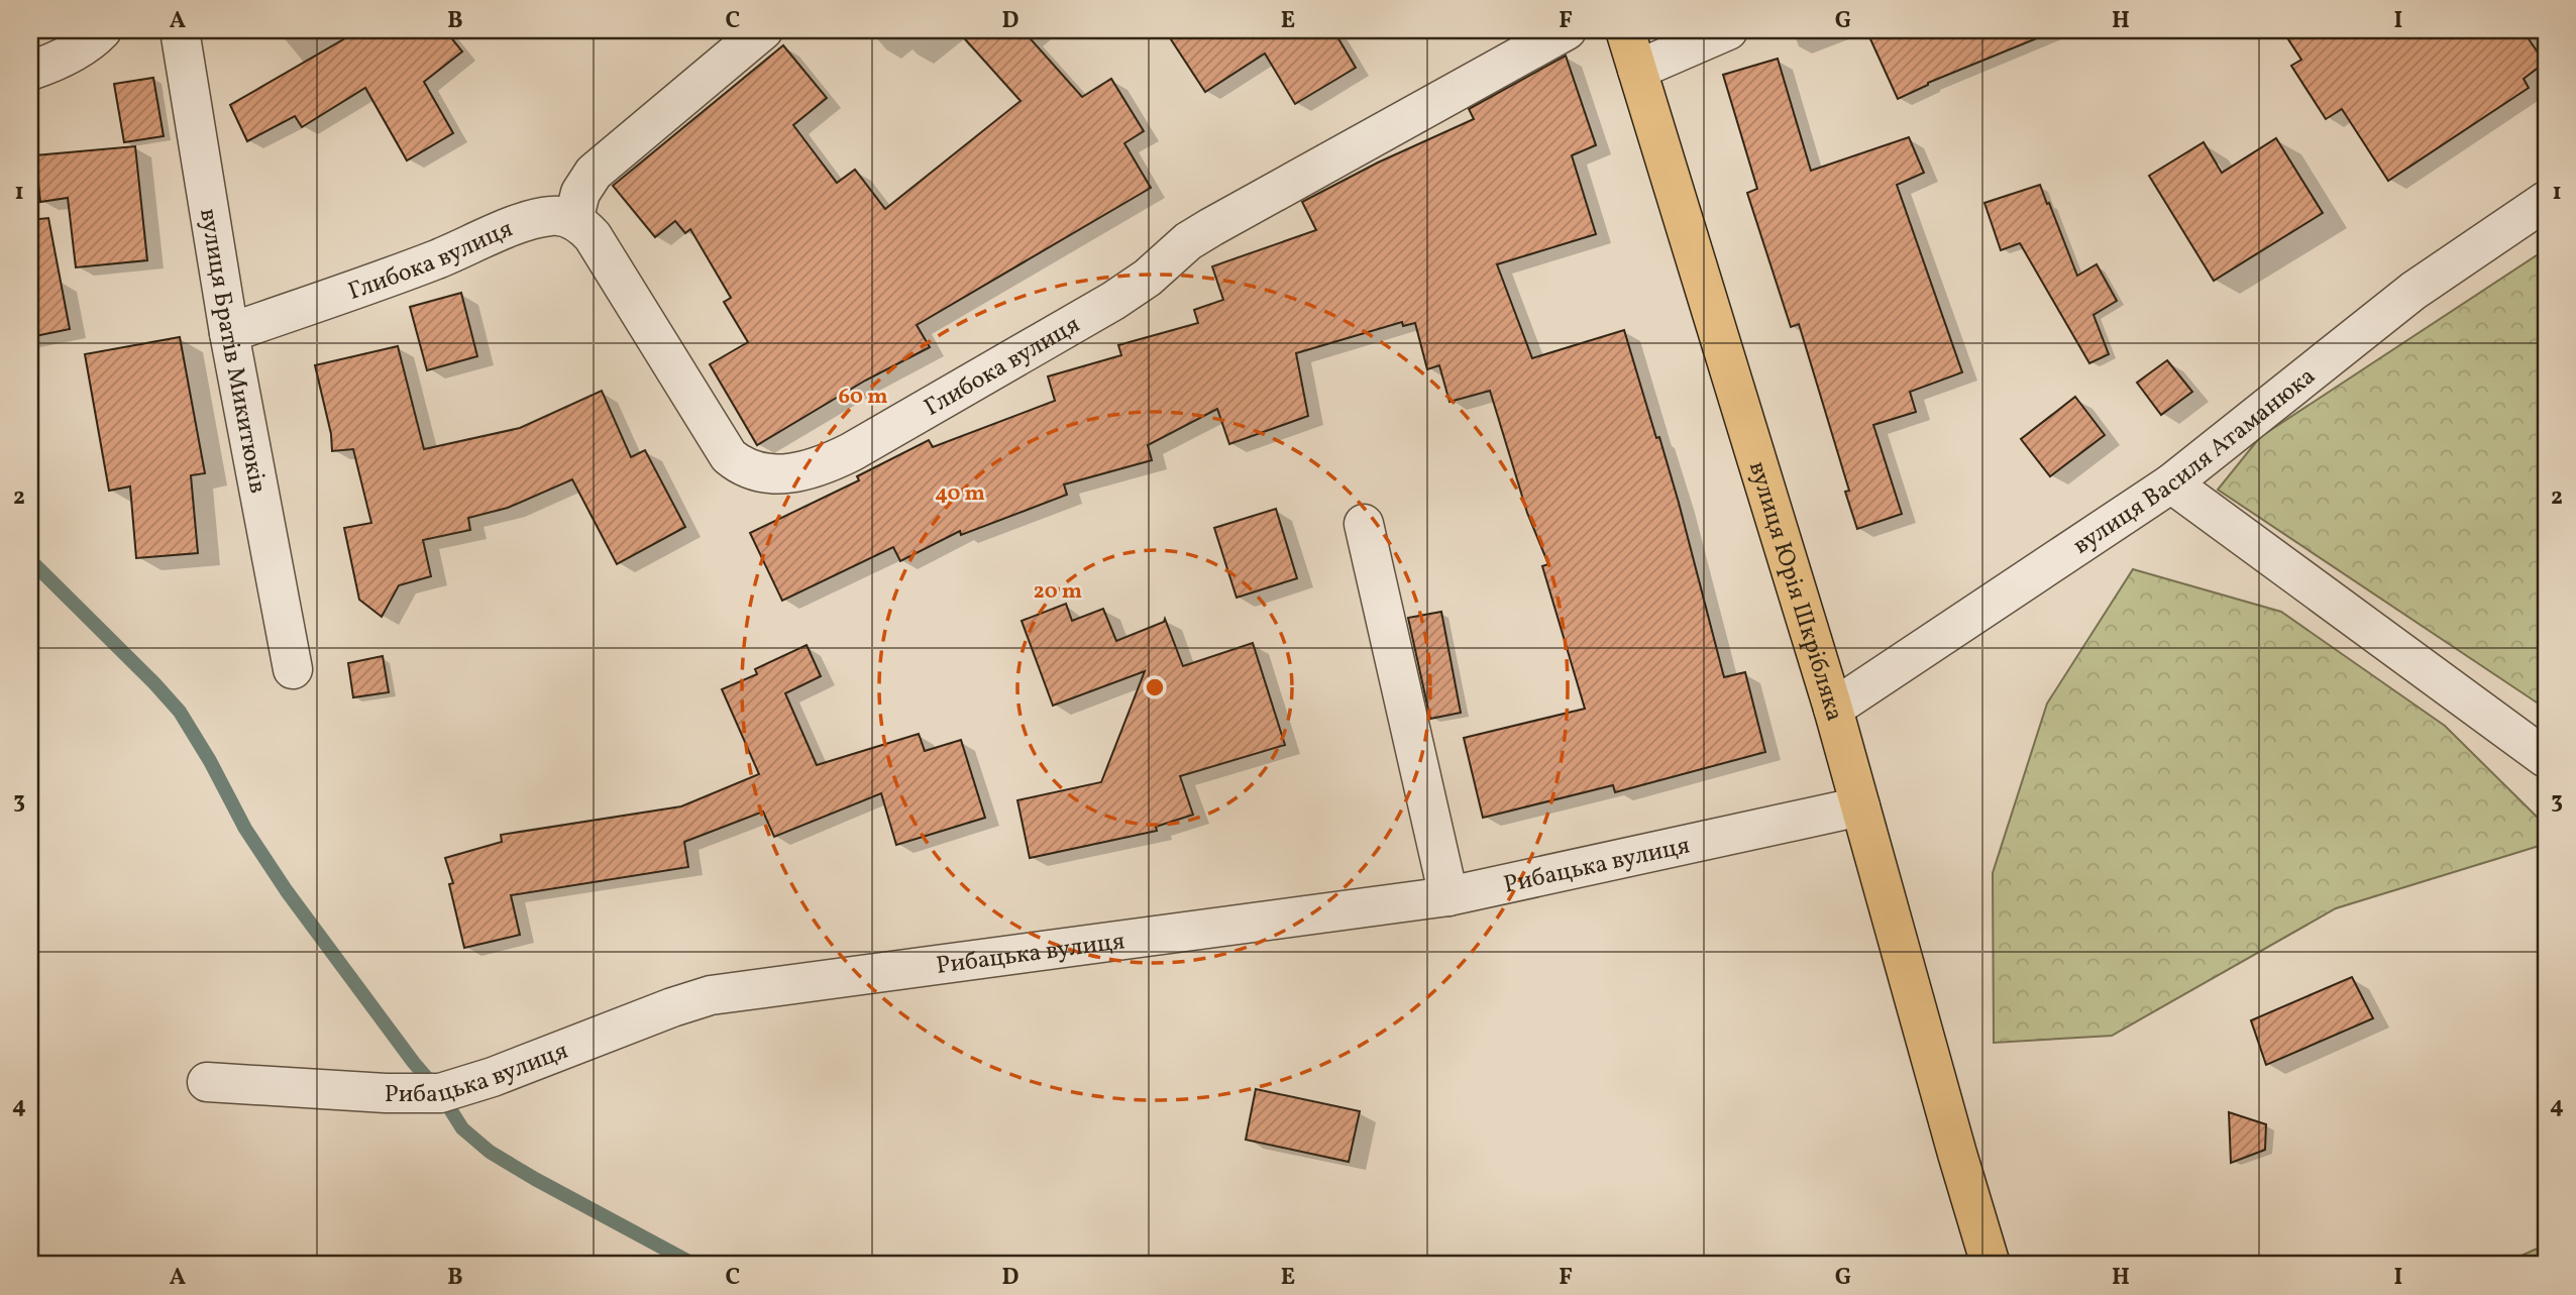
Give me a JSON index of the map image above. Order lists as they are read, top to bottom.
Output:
{
  "streets": {
    "main road": ["вулиця Юрія Шкрібляка"],
    "street": [
      "Глибока вулиця",
      "вулиця Братів Микитюків",
      "вулиця Василя Атаманюка",
      "Рибацька вулиця"
    ]
  },
  "crossings": [
    ["Глибока вулиця", "вулиця Братів Микитюків"],
    ["вулиця Василя Атаманюка", "вулиця Юрія Шкрібляка"],
    ["вулиця Юрія Шкрібляка", "Рибацька вулиця"]
  ],
  "grid": {
    "columns": [
      "A",
      "B",
      "C",
      "D",
      "E",
      "F",
      "G",
      "H",
      "I"
    ],
    "rows": [
      "1",
      "2",
      "3",
      "4"
    ]
  },
  "rings": ["60 m", "40 m", "20 m"]
}
